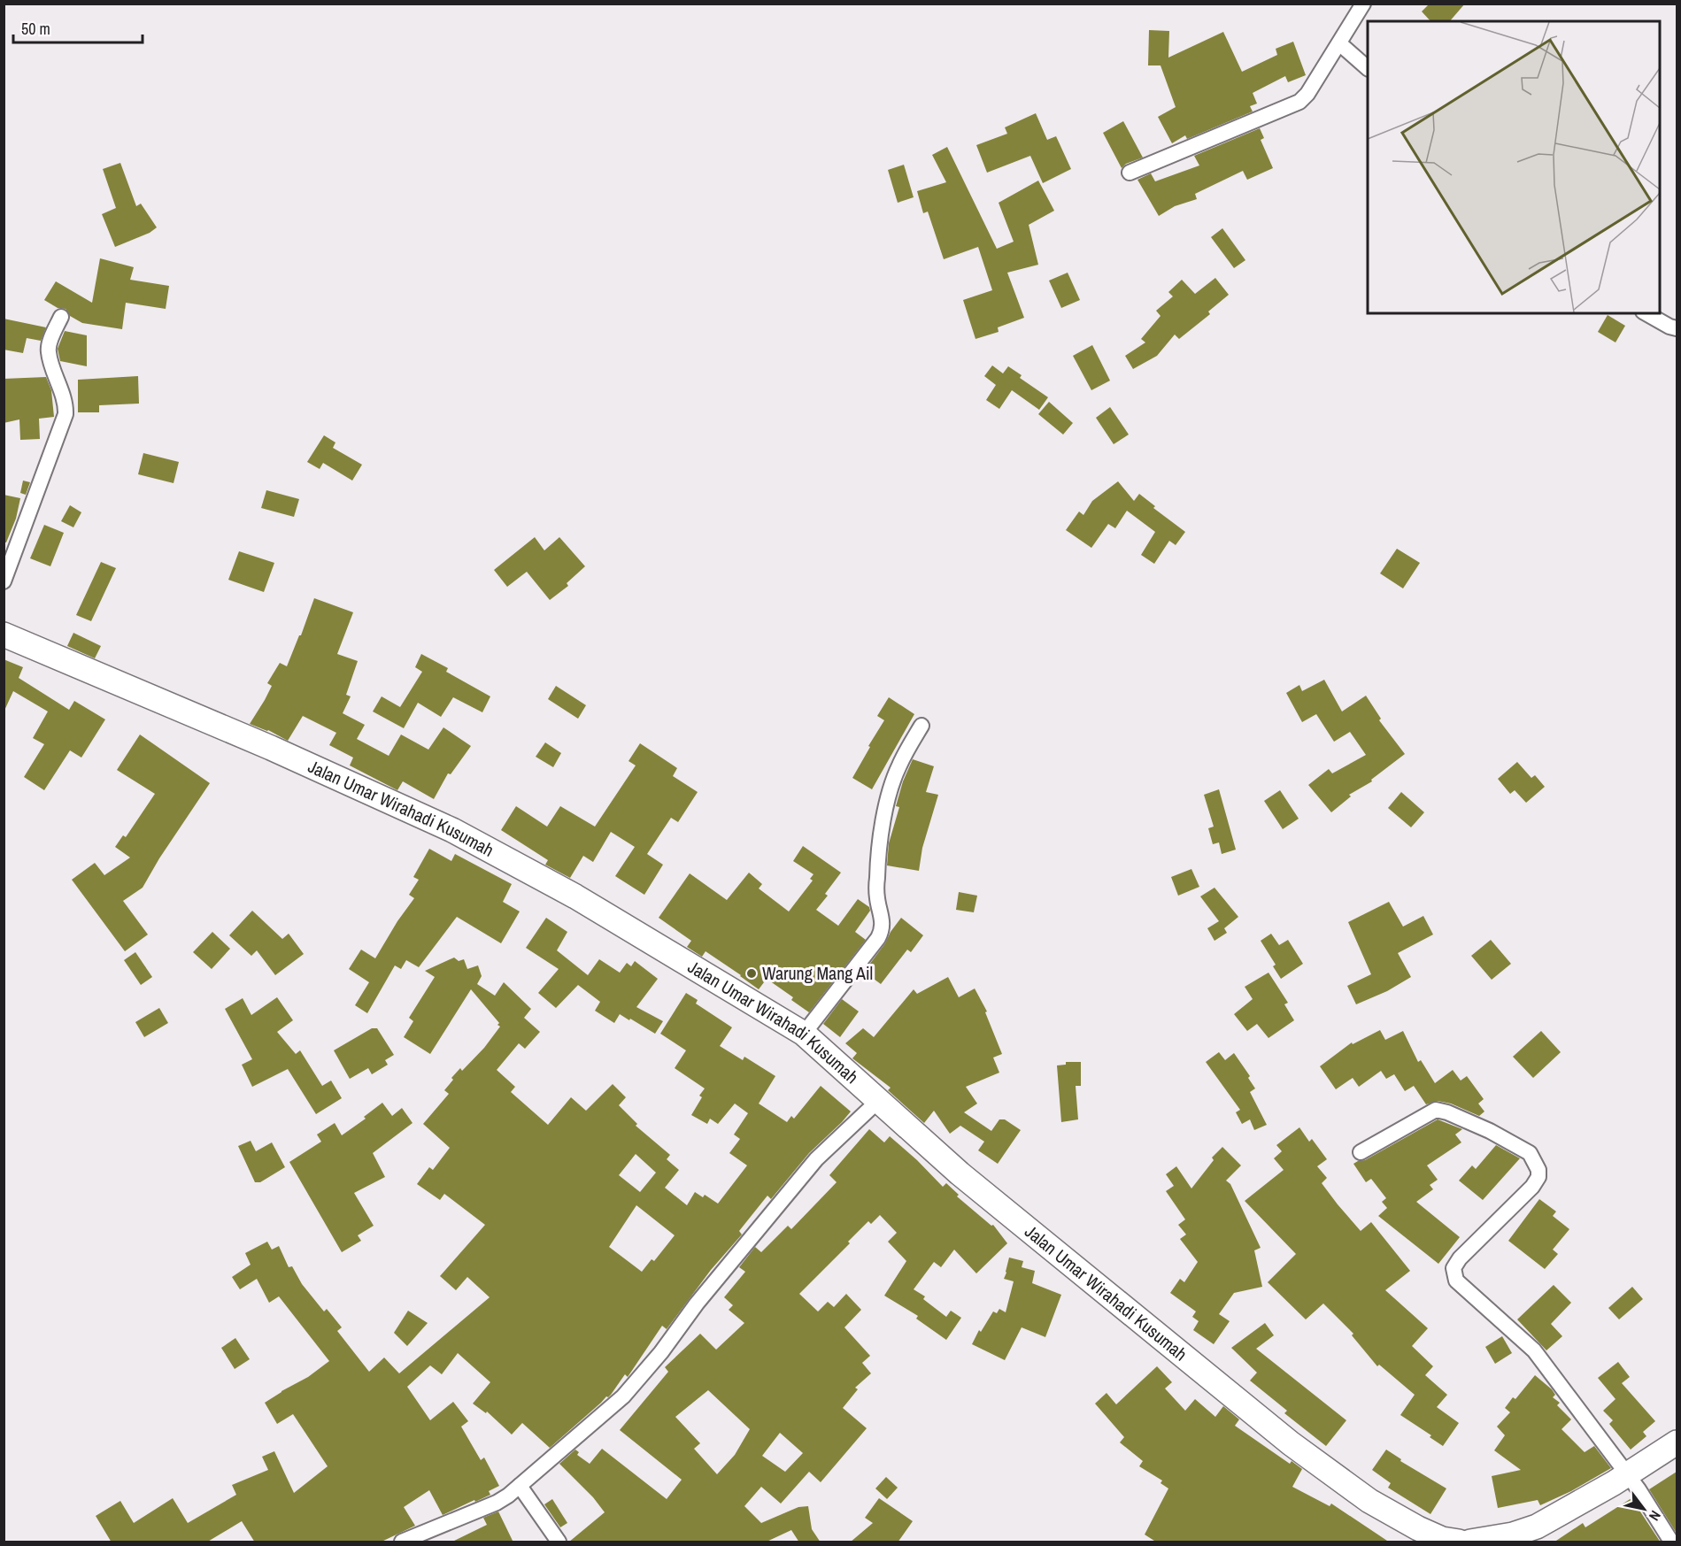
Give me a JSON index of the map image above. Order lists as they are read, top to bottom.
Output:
{
  "streets": {
    "main road": ["Jalan Umar Wirahadi Kusumah"]
  },
  "places": ["Warung Mang Ail"],
  "scale_bar": "50 m",
  "north": "bottom right"
}
